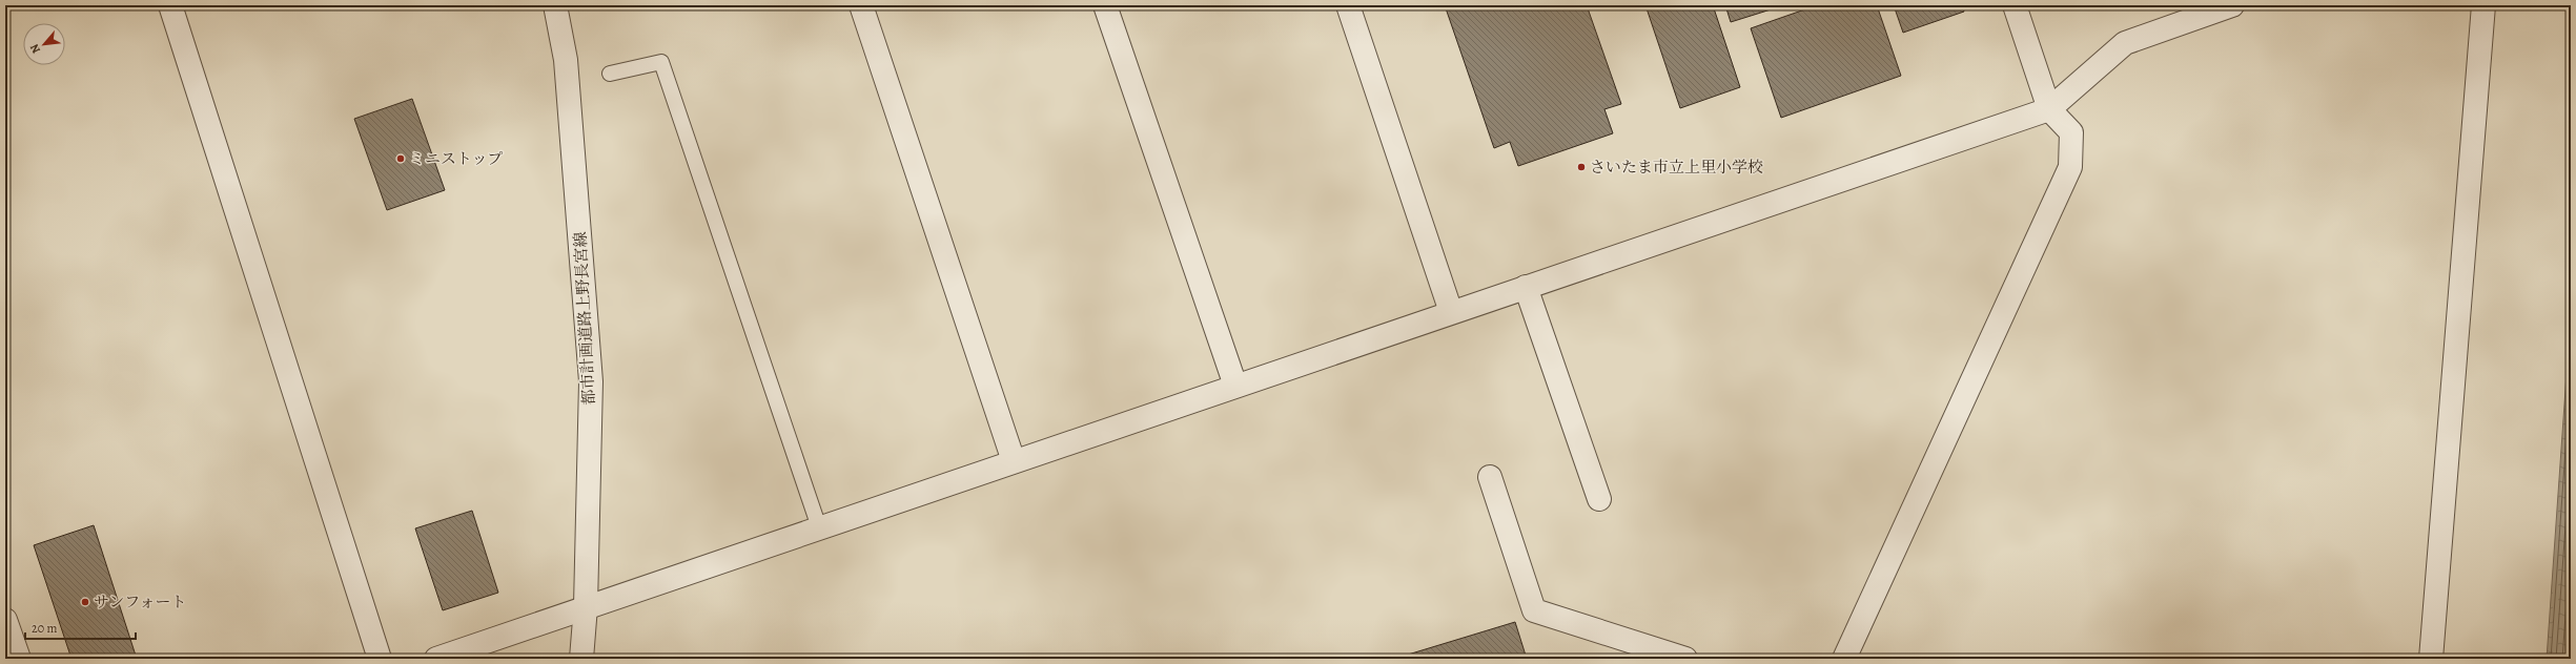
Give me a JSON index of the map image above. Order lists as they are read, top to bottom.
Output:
{
  "streets": {
    "street": ["都市計画道路上野長宮線"]
  },
  "places": ["ミニストップ", "さいたま市立上里小学校", "サンフォート"],
  "scale_bar": "20 m",
  "north": "bottom left"
}
